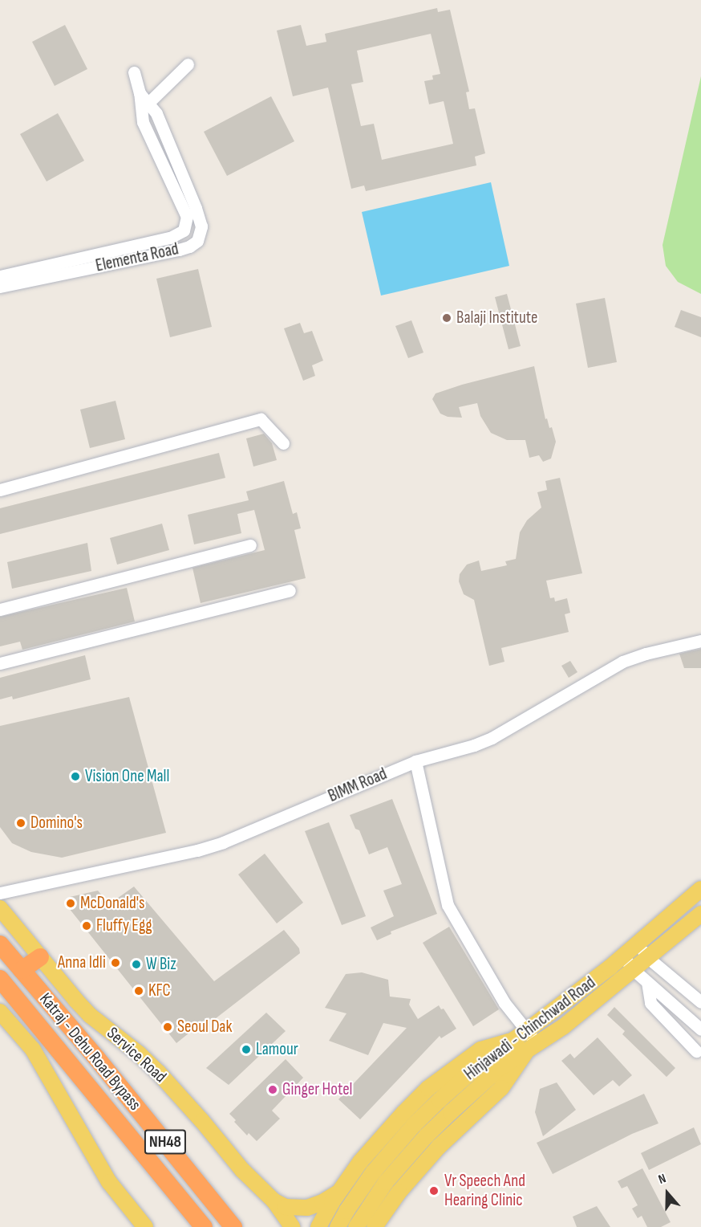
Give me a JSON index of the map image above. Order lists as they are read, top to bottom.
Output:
{
  "streets": {
    "highway": ["Katraj - Dehu Road Bypass", "NH48"],
    "main road": ["Hinjawadi - Chinchwad Road", "Service Road"],
    "street": ["Elementa Road", "BIMM Road"]
  },
  "places": [
    "Balaji Institute",
    "Vision One Mall",
    "Domino's",
    "McDonald's",
    "Fluffy Egg",
    "Anna Idli",
    "W Biz",
    "KFC",
    "Seoul Dak",
    "Lamour",
    "Ginger Hotel",
    "Vr Speech And Hearing Clinic"
  ],
  "north": "top"
}
